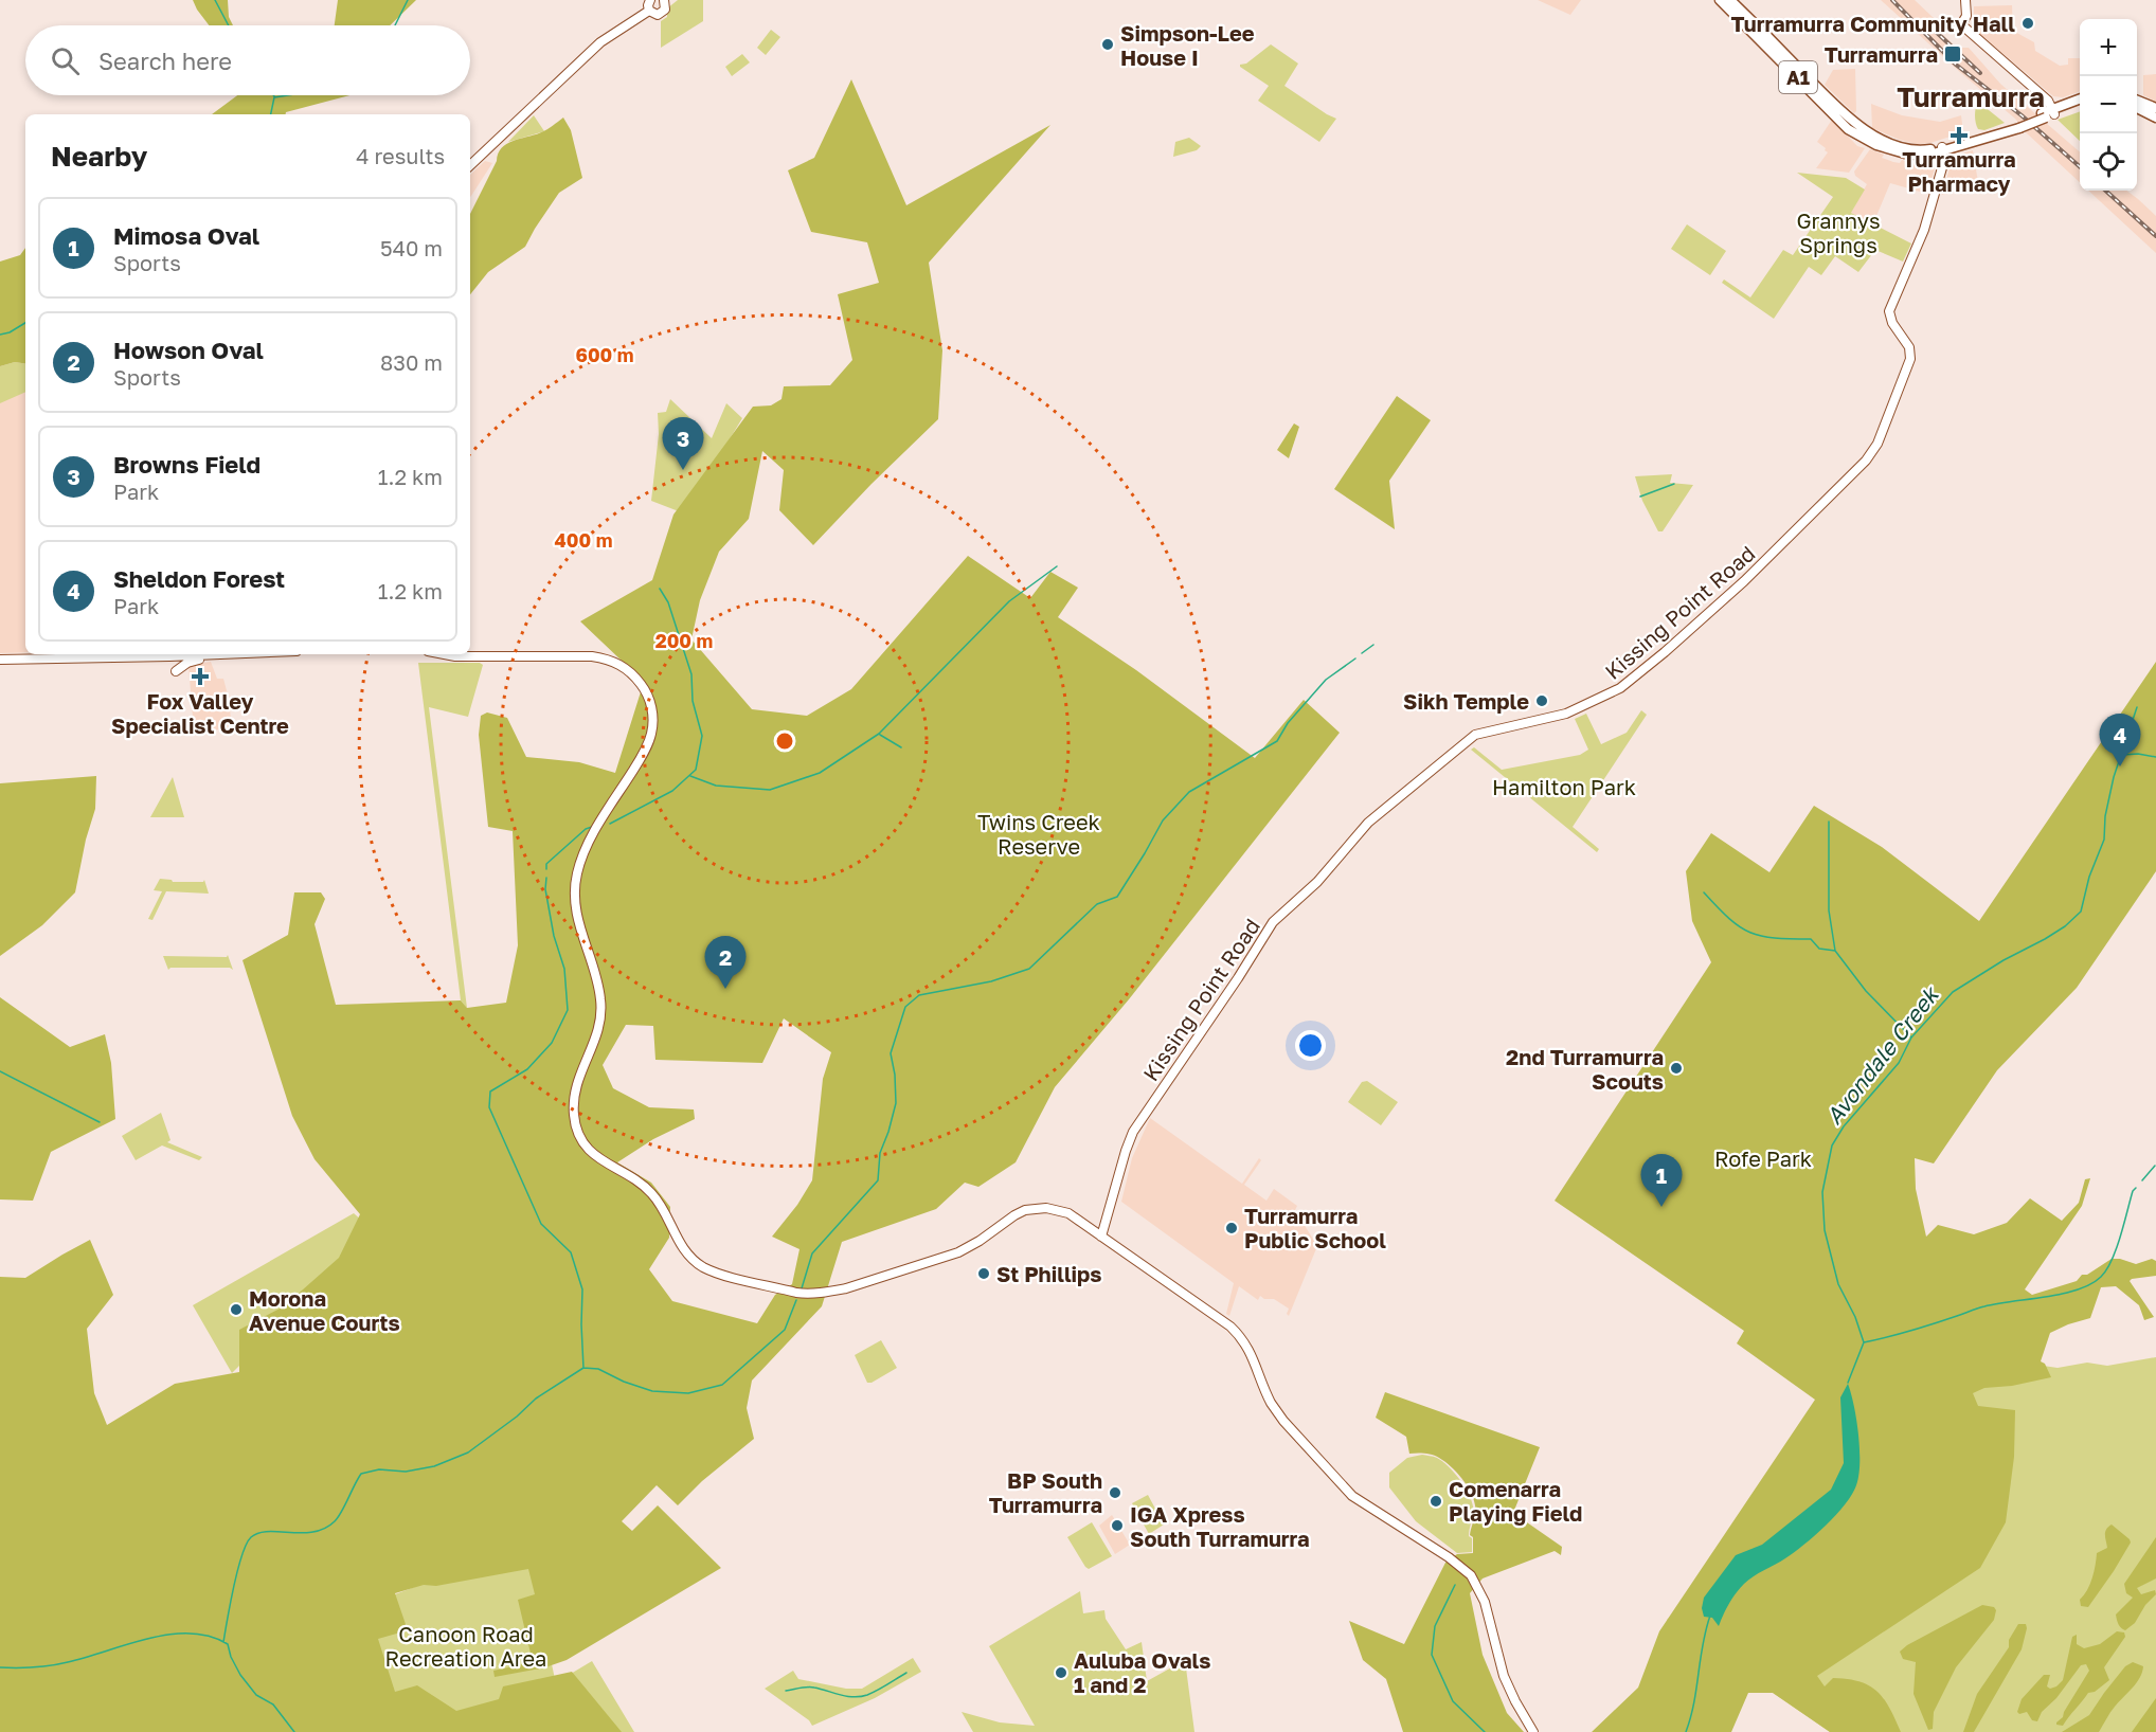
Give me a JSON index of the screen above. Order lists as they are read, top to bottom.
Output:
{
  "streets": {
    "highway": ["A1"],
    "main road": ["Kissing Point Road"]
  },
  "crossings": [
    ["A1", "Kissing Point Road"]
  ],
  "districts": ["Turramurra"],
  "water": ["Avondale Creek"],
  "parks": [
    "Grannys Springs",
    "Hamilton Park",
    "Twins Creek Reserve",
    "Rofe Park",
    "Canoon Road Recreation Area"
  ],
  "places": {
    "other": [
      "Turramurra Community Hall",
      "Simpson-Lee House I",
      "Sikh Temple",
      "2nd Turramurra Scouts",
      "Turramurra Public School",
      "St Phillips",
      "Morona Avenue Courts",
      "BP South Turramurra",
      "Comenarra Playing Field",
      "IGA Xpress South Turramurra",
      "Auluba Ovals 1 and 2"
    ],
    "transit": ["Turramurra"],
    "health": ["Turramurra Pharmacy", "Fox Valley Specialist Centre"]
  },
  "page": {
    "map_buttons": ["+", "−"],
    "search": "Search here",
    "heading": ["Nearby", "4 results"],
    "list": [
      {
        "mark": "1",
        "name": "Mimosa Oval",
        "note": "Sports",
        "value": "540 m"
      },
      {
        "mark": "2",
        "name": "Howson Oval",
        "note": "Sports",
        "value": "830 m"
      },
      {
        "mark": "3",
        "name": "Browns Field",
        "note": "Park",
        "value": "1.2 km"
      },
      {
        "mark": "4",
        "name": "Sheldon Forest",
        "note": "Park",
        "value": "1.2 km"
      }
    ],
    "pins": [
      "3",
      "4",
      "2",
      "1"
    ]
  },
  "rings": ["600 m", "400 m", "200 m"]
}
